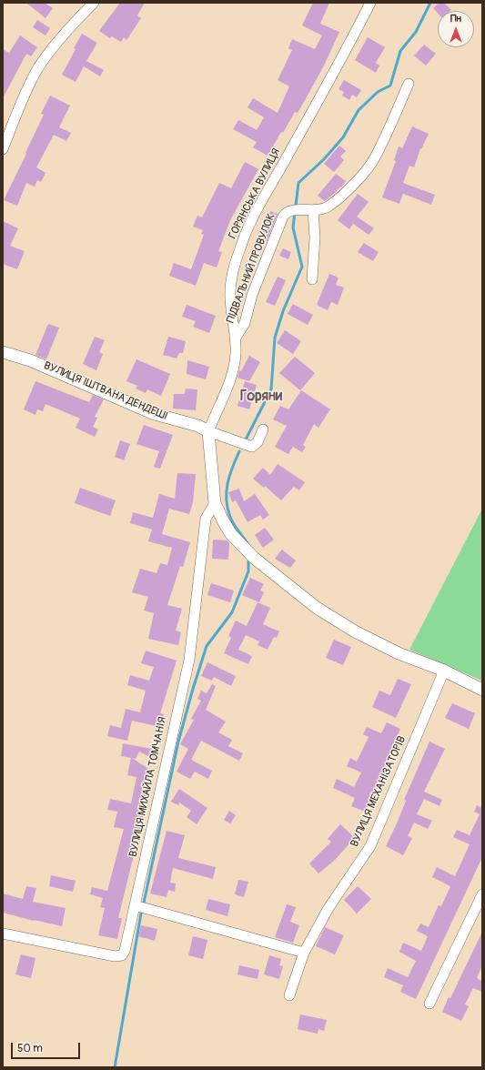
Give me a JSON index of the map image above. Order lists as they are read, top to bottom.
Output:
{
  "streets": {
    "street": [
      "ГОРЯНСЬКА ВУЛИЦЯ",
      "ПІДВАЛЬНИЙ ПРОВУЛОК",
      "ВУЛИЦЯ ІШТВАНА ДЕНДЕШІ",
      "ВУЛИЦЯ МИХАЙЛА ТОМЧАНІЯ",
      "ВУЛИЦЯ МЕХАНІЗАТОРІВ"
    ]
  },
  "crossings": [
    ["ГОРЯНСЬКА ВУЛИЦЯ", "ПІДВАЛЬНИЙ ПРОВУЛОК"],
    ["ГОРЯНСЬКА ВУЛИЦЯ", "ВУЛИЦЯ ІШТВАНА ДЕНДЕШІ"]
  ],
  "districts": ["Горяни"],
  "scale_bar": "50 m",
  "north": "top"
}
